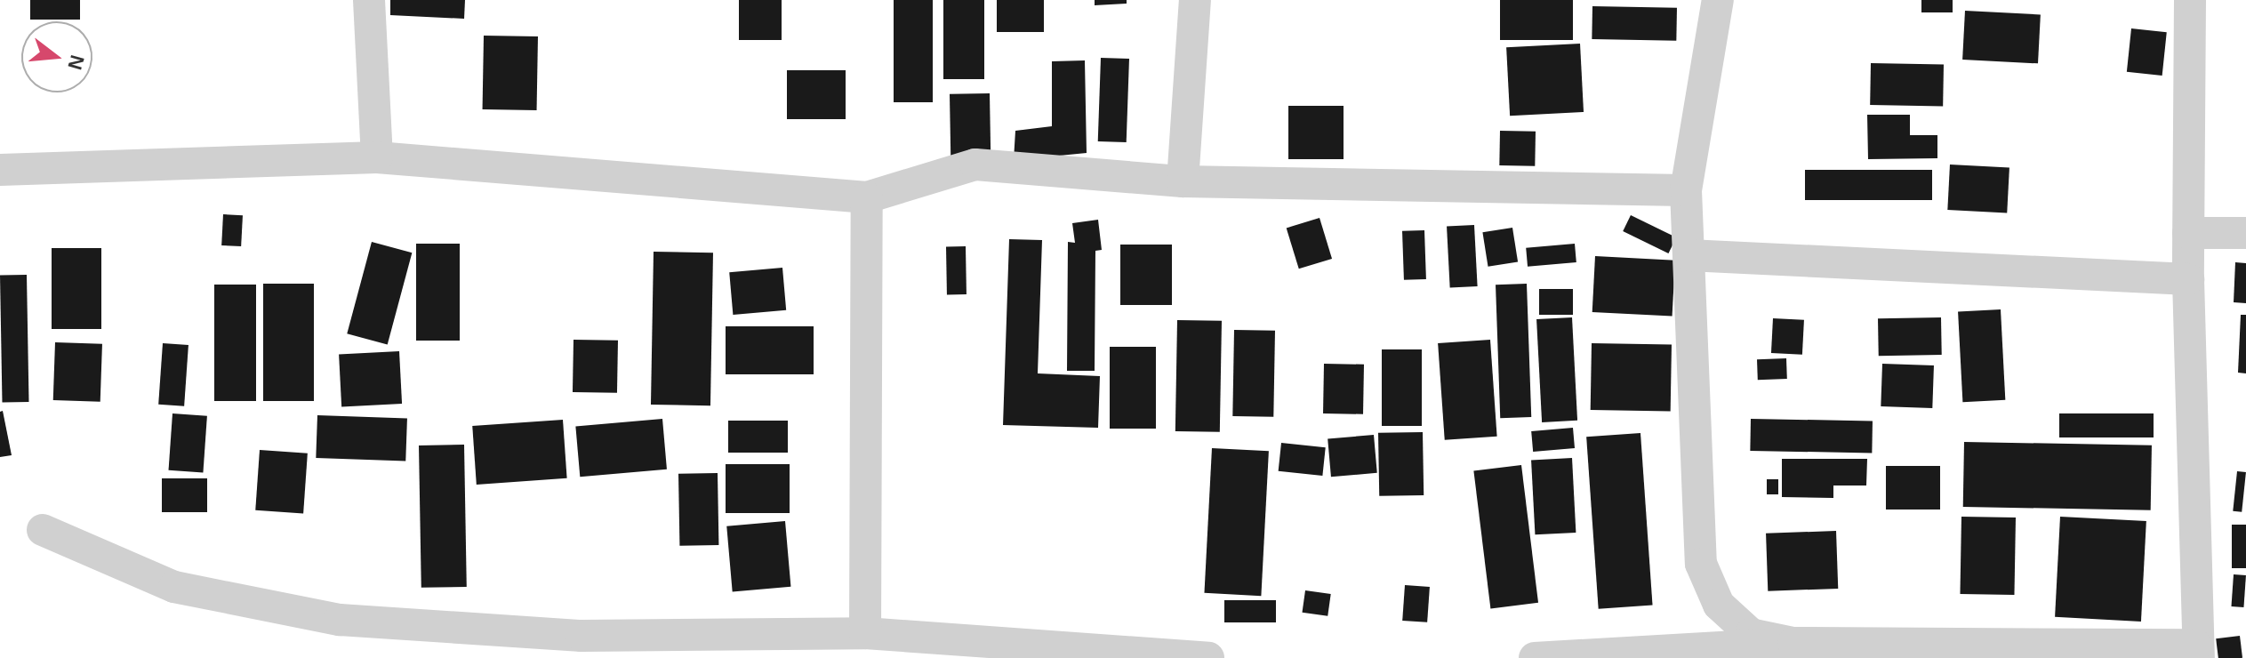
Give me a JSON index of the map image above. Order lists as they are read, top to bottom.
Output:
{
  "north": "right"
}
